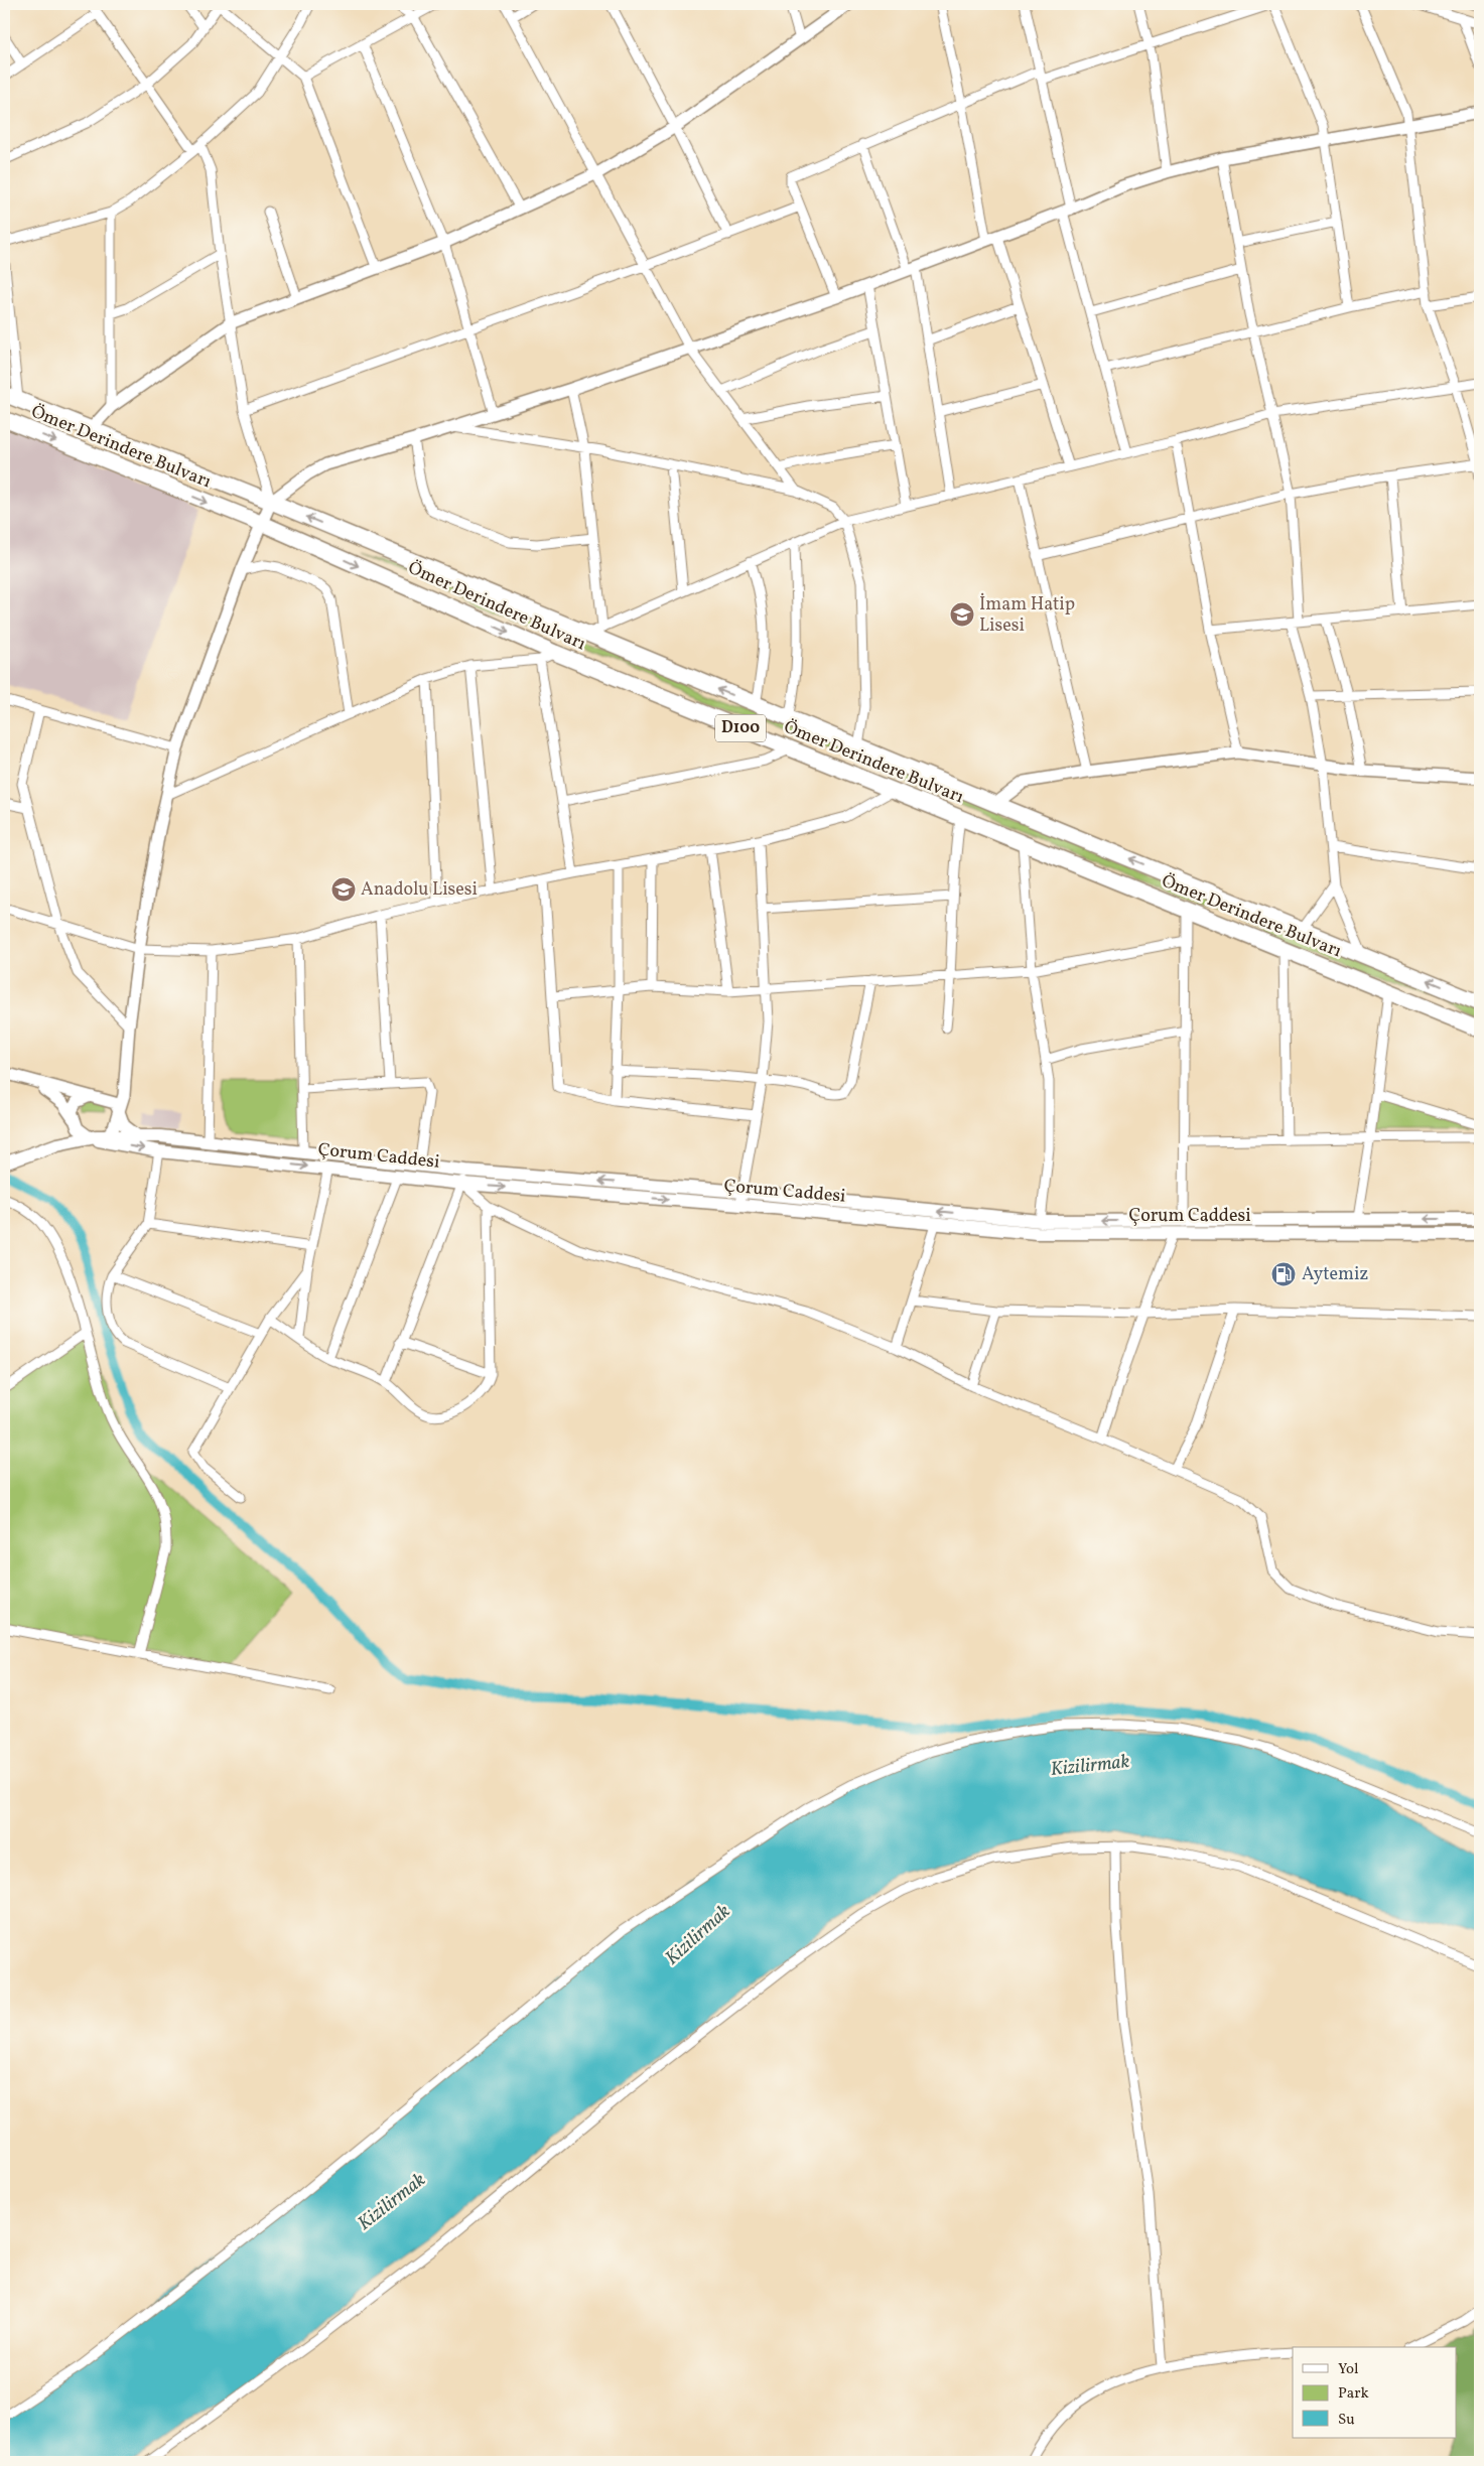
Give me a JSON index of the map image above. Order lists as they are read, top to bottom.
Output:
{
  "streets": {
    "highway": ["Ömer Derindere Bulvarı", "D100"],
    "main road": ["Çorum Caddesi"]
  },
  "water": ["Kizilirmak"],
  "places": {
    "school or university": ["İmam Hatip Lisesi", "Anadolu Lisesi"],
    "fuel station": ["Aytemiz"]
  },
  "legend": ["Yol", "Park", "Su"]
}
